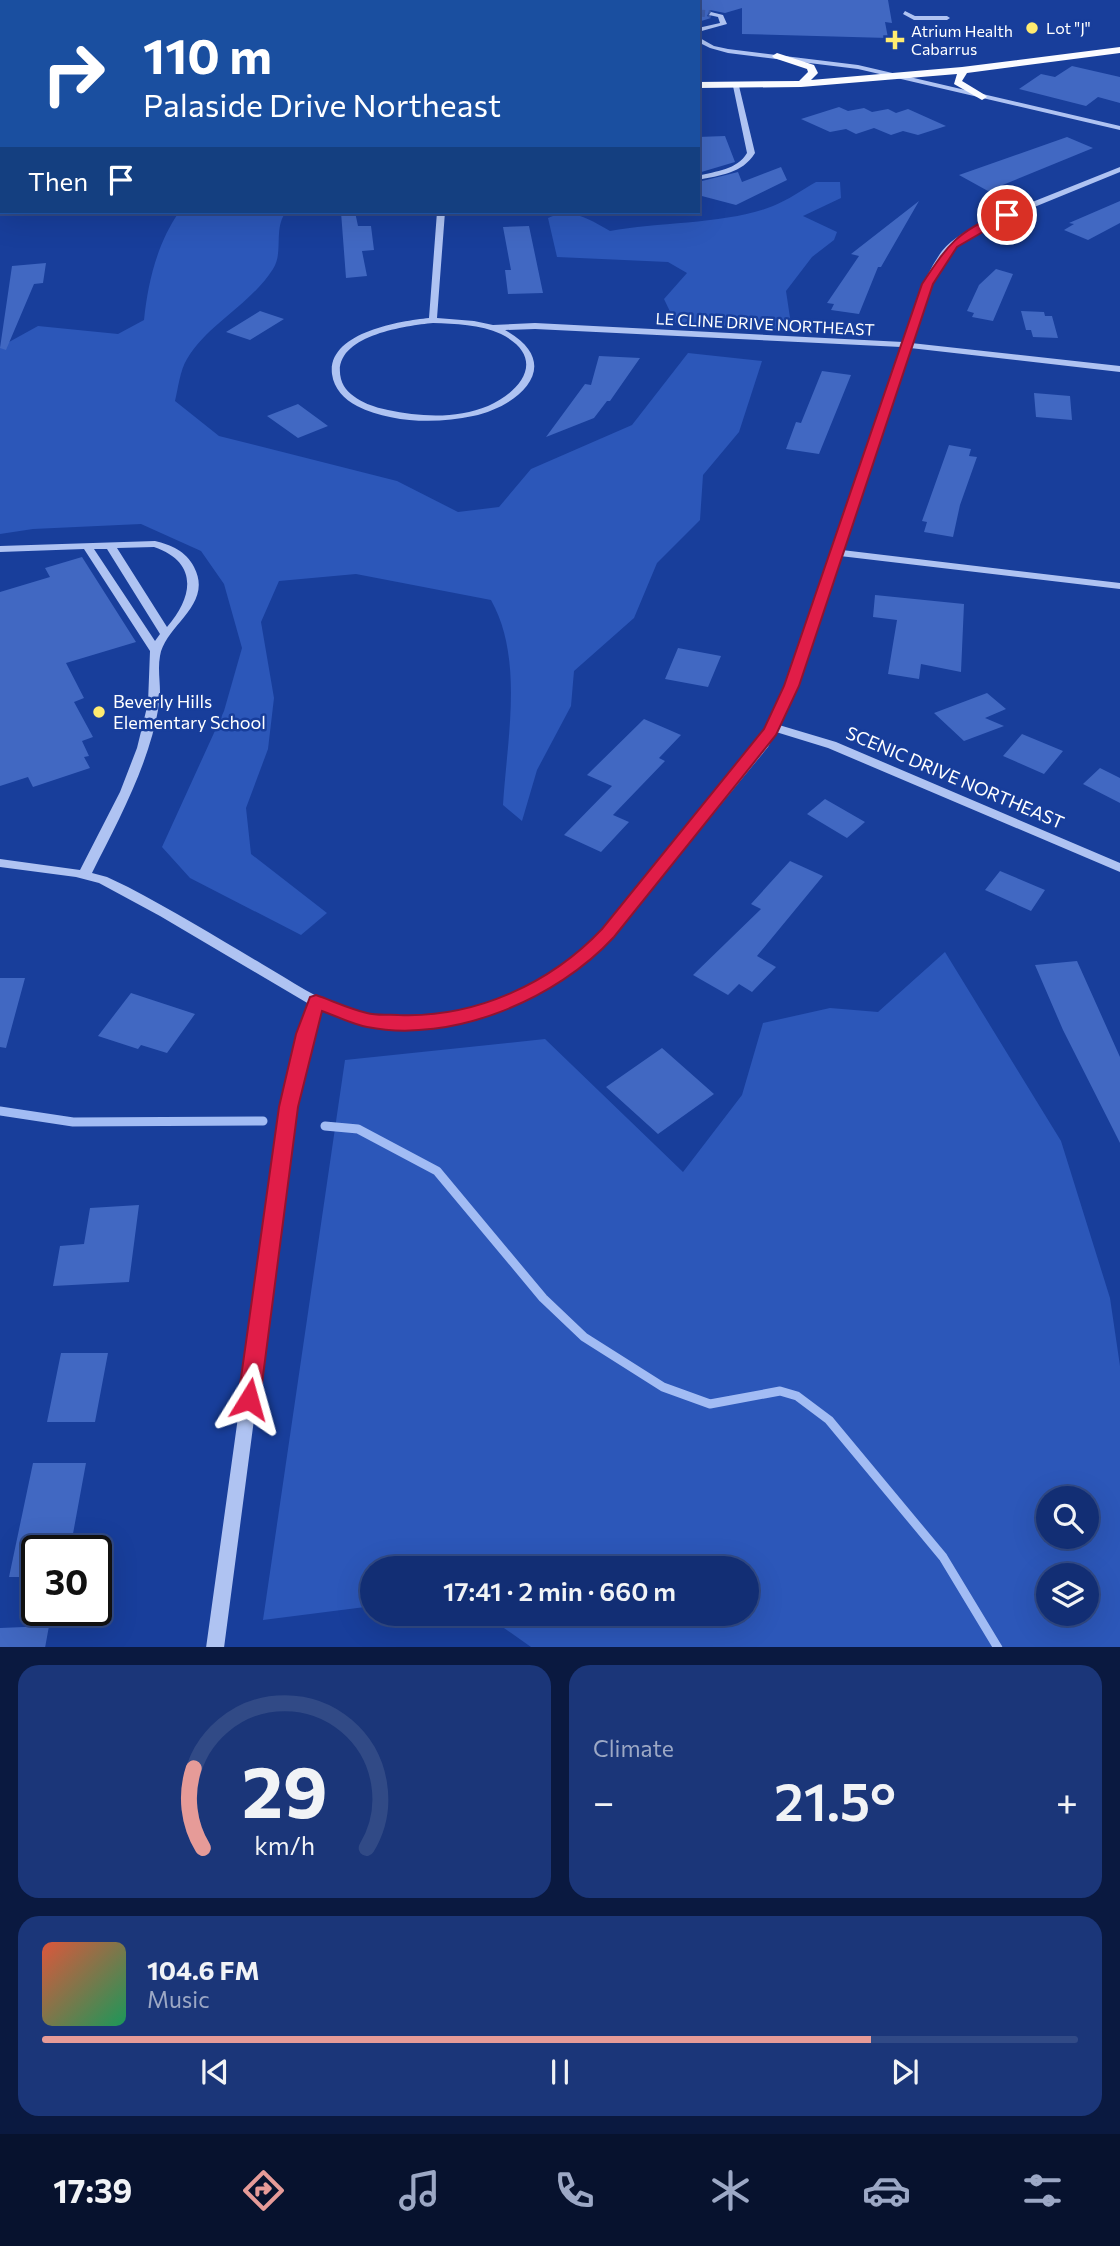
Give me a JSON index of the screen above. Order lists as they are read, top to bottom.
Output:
{
  "streets": {
    "street": ["LE CLINE DRIVE NORTHEAST", "SCENIC DRIVE NORTHEAST"]
  },
  "places": {
    "other": ["Lot \"J\"", "Beverly Hills Elementary School"],
    "health": ["Atrium Health Cabarrus"]
  },
  "page": {
    "turn": ["110 m", "Palaside Drive Northeast"],
    "then": "Then",
    "limit": "30",
    "trip": "17:41 · 2 min · 660 m",
    "tile": "Climate",
    "heat": ["−", "21.5°", "+"],
    "song": ["104.6 FM", "Music"],
    "tabs": "17:39",
    "gauge": ["29", "km/h"]
  }
}
